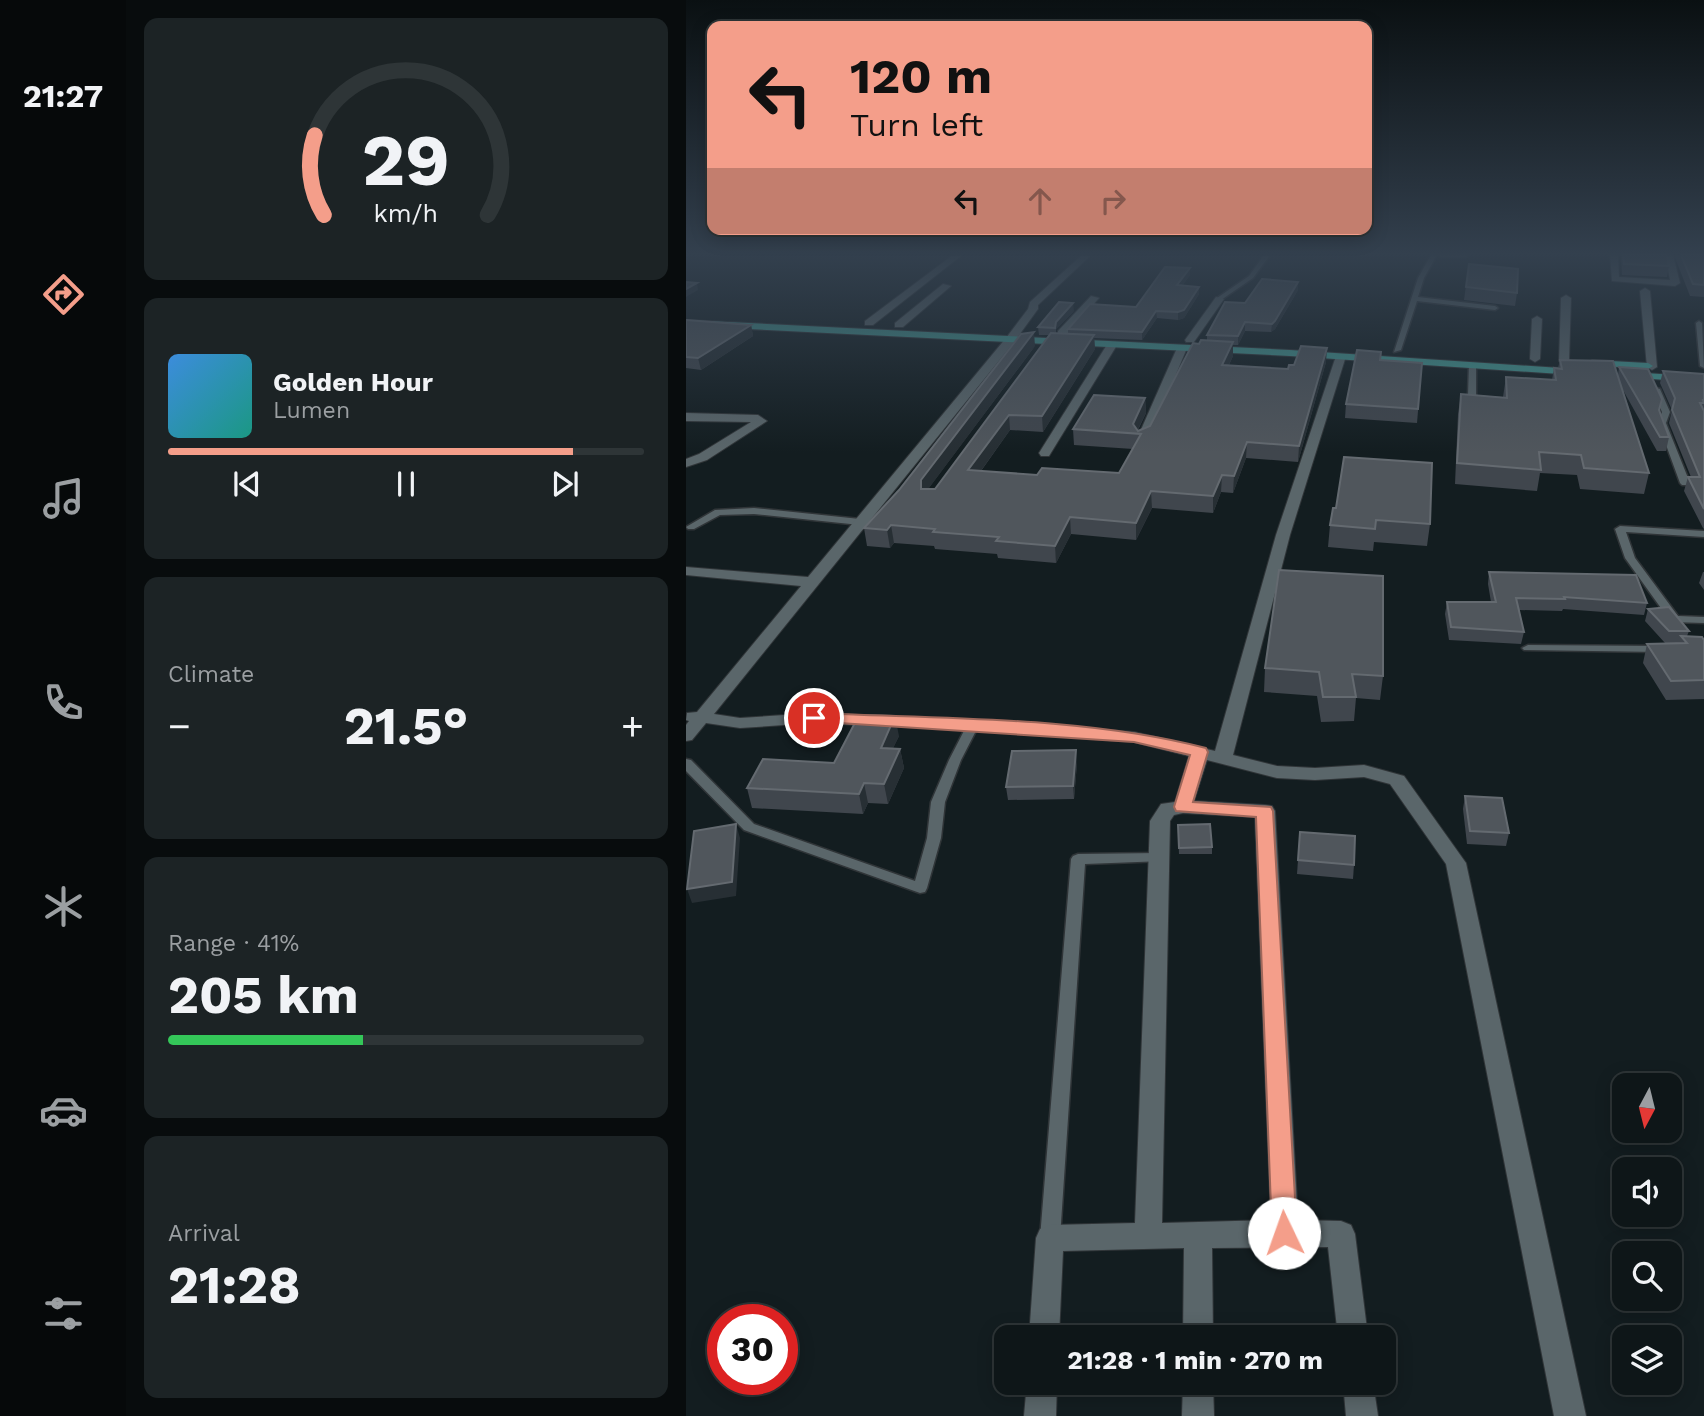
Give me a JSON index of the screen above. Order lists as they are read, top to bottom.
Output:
{
  "north": "bottom",
  "page": {
    "tabs": "21:27",
    "turn": ["120 m", "Turn left"],
    "song": ["Golden Hour", "Lumen"],
    "tile": [
      "Climate",
      ["Range · 41%", "205 km"],
      ["Arrival", "21:28"]
    ],
    "heat": ["−", "21.5°", "+"],
    "limit": "30",
    "trip": "21:28 · 1 min · 270 m",
    "gauge": ["29", "km/h"]
  }
}
